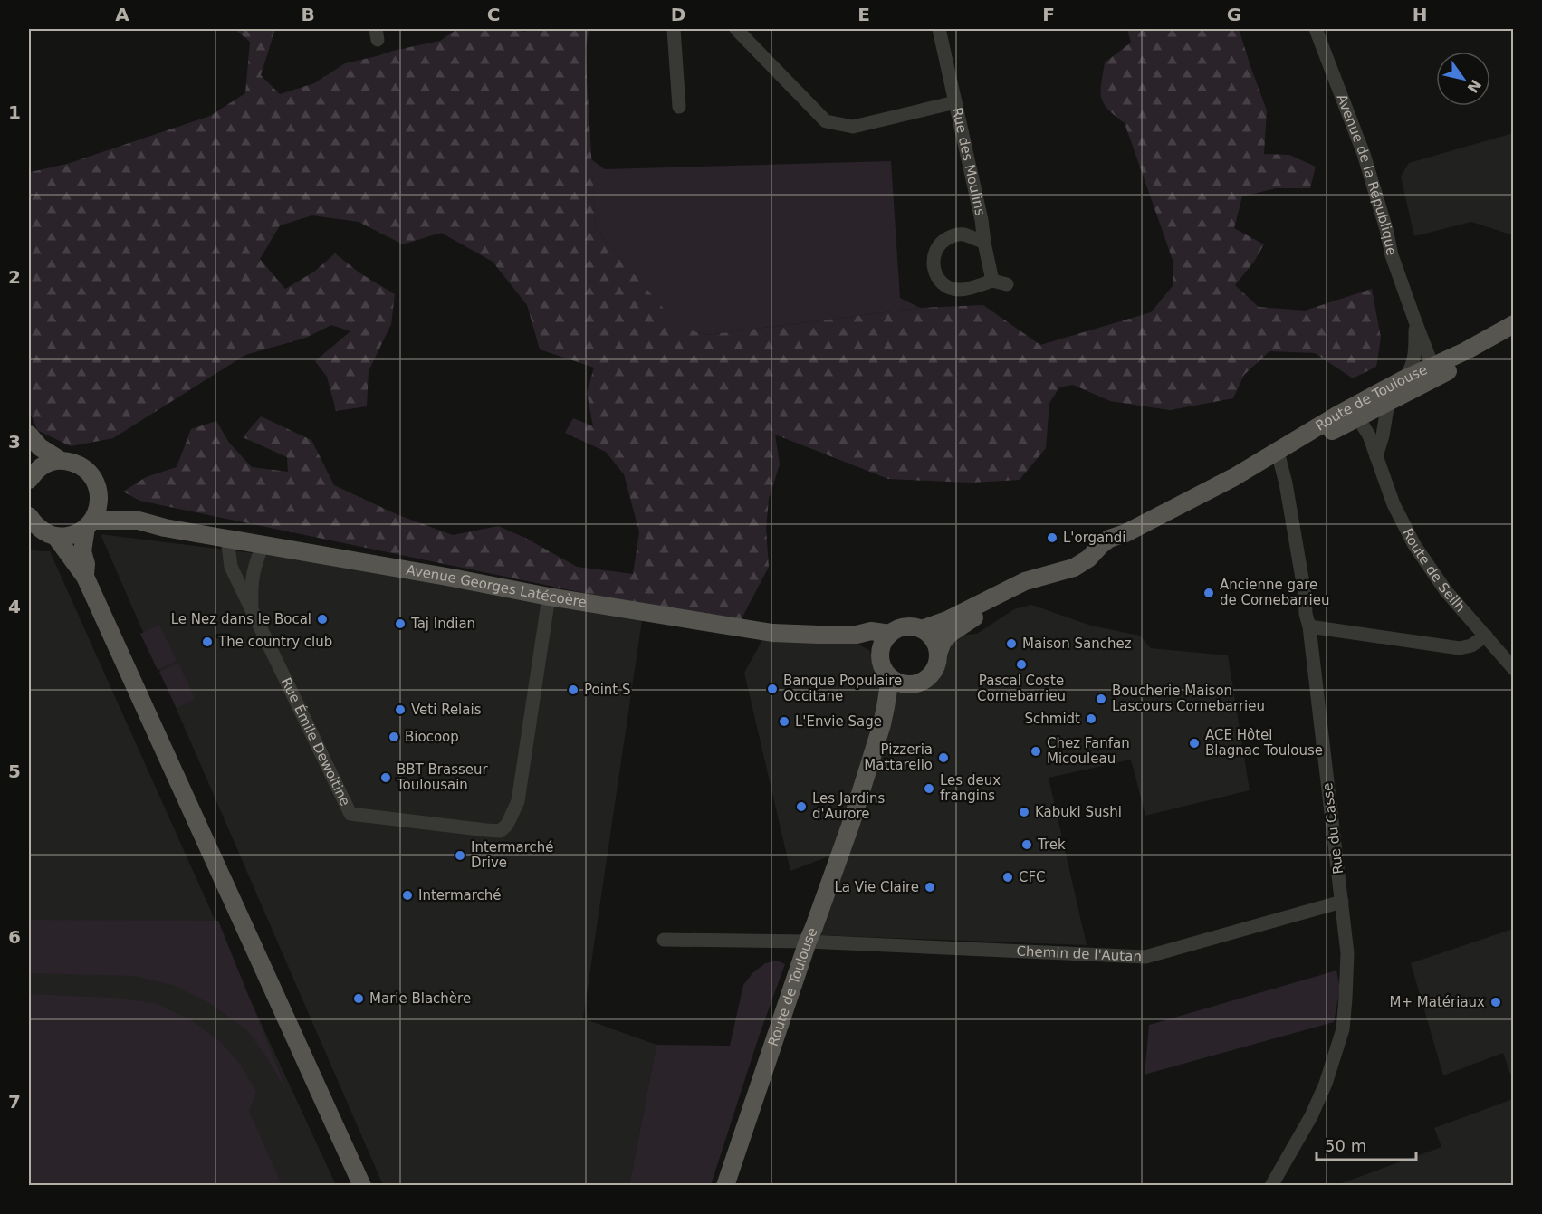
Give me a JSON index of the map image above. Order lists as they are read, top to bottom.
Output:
{
  "streets": {
    "main road": ["Route de Toulouse", "Avenue Georges Latécoère"],
    "street": [
      "Rue des Moulins",
      "Avenue de la République",
      "Route de Seilh",
      "Rue Émile Dewoitine",
      "Rue du Casse",
      "Chemin de l'Autan"
    ]
  },
  "crossings": [
    ["Avenue de la République", "Route de Toulouse"],
    ["Route de Toulouse", "Route de Seilh"],
    ["Route de Toulouse", "Avenue Georges Latécoère"],
    ["Route de Toulouse", "Rue du Casse"],
    ["Route de Toulouse", "Chemin de l'Autan"],
    ["Avenue Georges Latécoère", "Rue Émile Dewoitine"],
    ["Rue du Casse", "Chemin de l'Autan"]
  ],
  "places": [
    "L'organdi",
    "Ancienne gare de Cornebarrieu",
    "Le Nez dans le Bocal",
    "Taj Indian",
    "The country club",
    "Maison Sanchez",
    "Pascal Coste Cornebarrieu",
    "Banque Populaire Occitane",
    "Point S",
    "Boucherie Maison Lascours Cornebarrieu",
    "Veti Relais",
    "Schmidt",
    "L'Envie Sage",
    "Biocoop",
    "ACE Hôtel Blagnac Toulouse",
    "Chez Fanfan Micouleau",
    "Pizzeria Mattarello",
    "BBT Brasseur Toulousain",
    "Les deux frangins",
    "Les Jardins d'Aurore",
    "Kabuki Sushi",
    "Trek",
    "Intermarché Drive",
    "CFC",
    "La Vie Claire",
    "Intermarché",
    "Marie Blachère",
    "M+ Matériaux"
  ],
  "scale_bar": "50 m",
  "north": "bottom right",
  "grid": {
    "columns": [
      "A",
      "B",
      "C",
      "D",
      "E",
      "F",
      "G",
      "H"
    ],
    "rows": [
      "1",
      "2",
      "3",
      "4",
      "5",
      "6",
      "7"
    ]
  }
}
